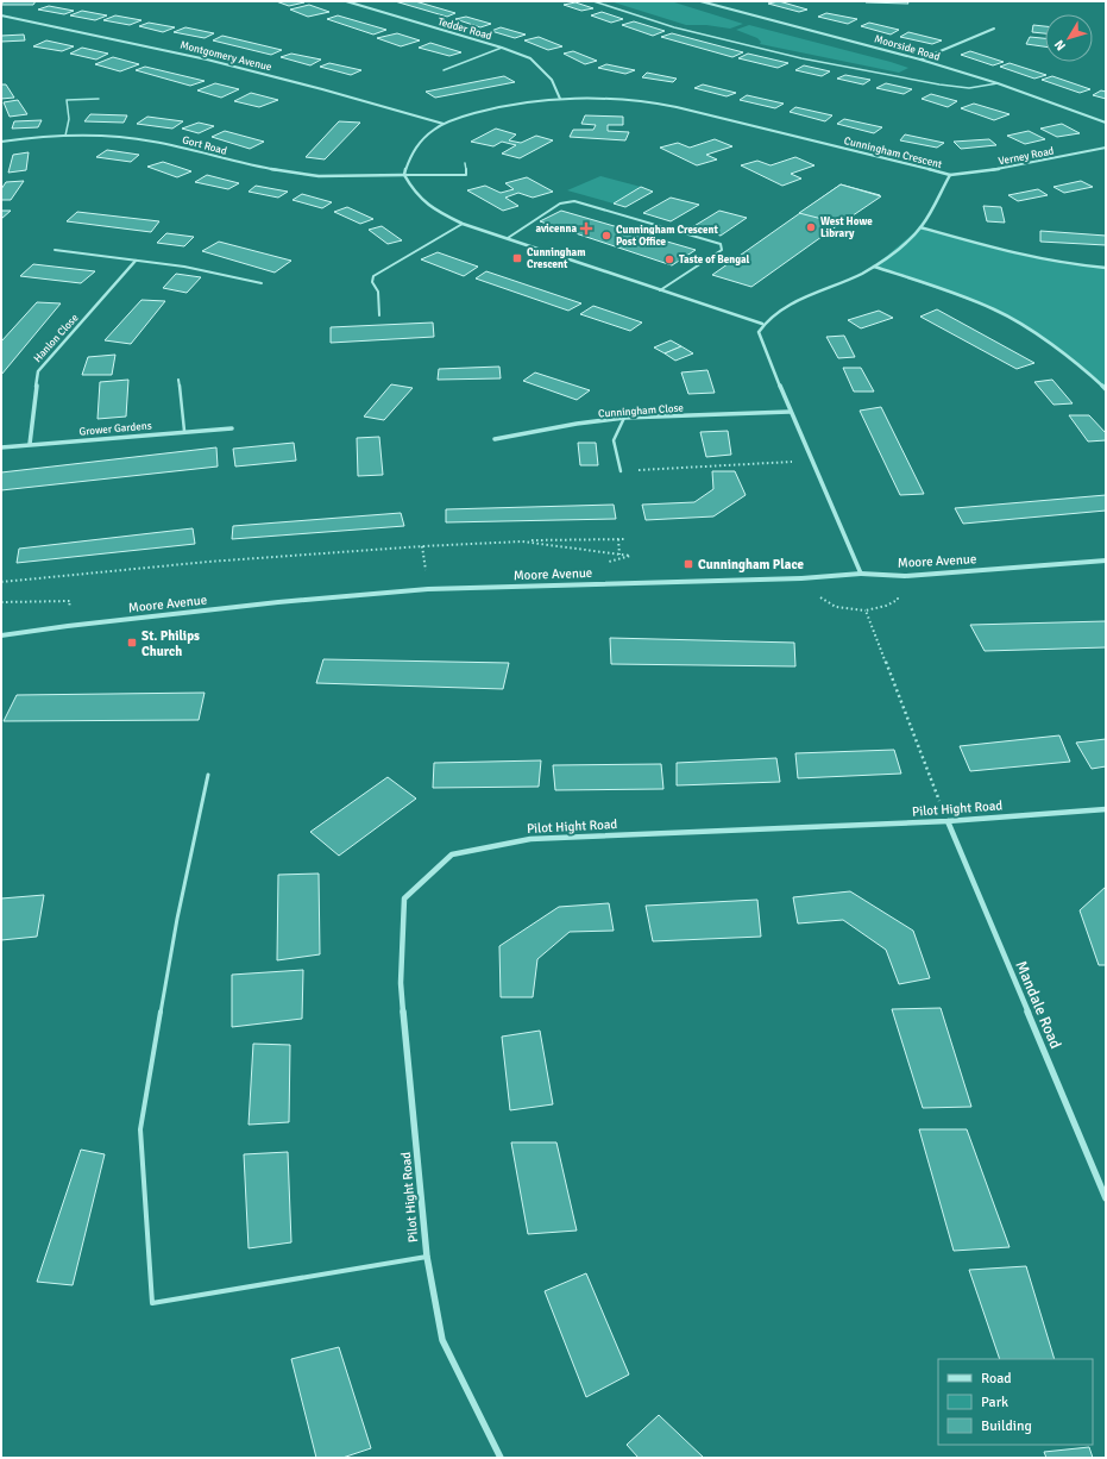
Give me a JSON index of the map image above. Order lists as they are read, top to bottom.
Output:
{
  "streets": {
    "street": [
      "Tedder Road",
      "Moorside Road",
      "Montgomery Avenue",
      "Gort Road",
      "Cunningham Crescent",
      "Verney Road",
      "Hanlon Close",
      "Cunningham Close",
      "Grower Gardens",
      "Moore Avenue",
      "Pilot Hight Road",
      "Mandale Road"
    ]
  },
  "crossings": [
    ["Tedder Road", "Cunningham Crescent"],
    ["Montgomery Avenue", "Cunningham Crescent"],
    ["Gort Road", "Cunningham Crescent"],
    ["Cunningham Crescent", "Verney Road"],
    ["Hanlon Close", "Grower Gardens"],
    ["Pilot Hight Road", "Mandale Road"]
  ],
  "places": {
    "other": ["West Howe Library", "Cunningham Crescent Post Office", "Taste of Bengal"],
    "health": ["avicenna"],
    "transit": ["Cunningham Crescent", "Cunningham Place", "St. Philips Church"]
  },
  "legend": ["Road", "Park", "Building"],
  "north": "bottom left"
}
